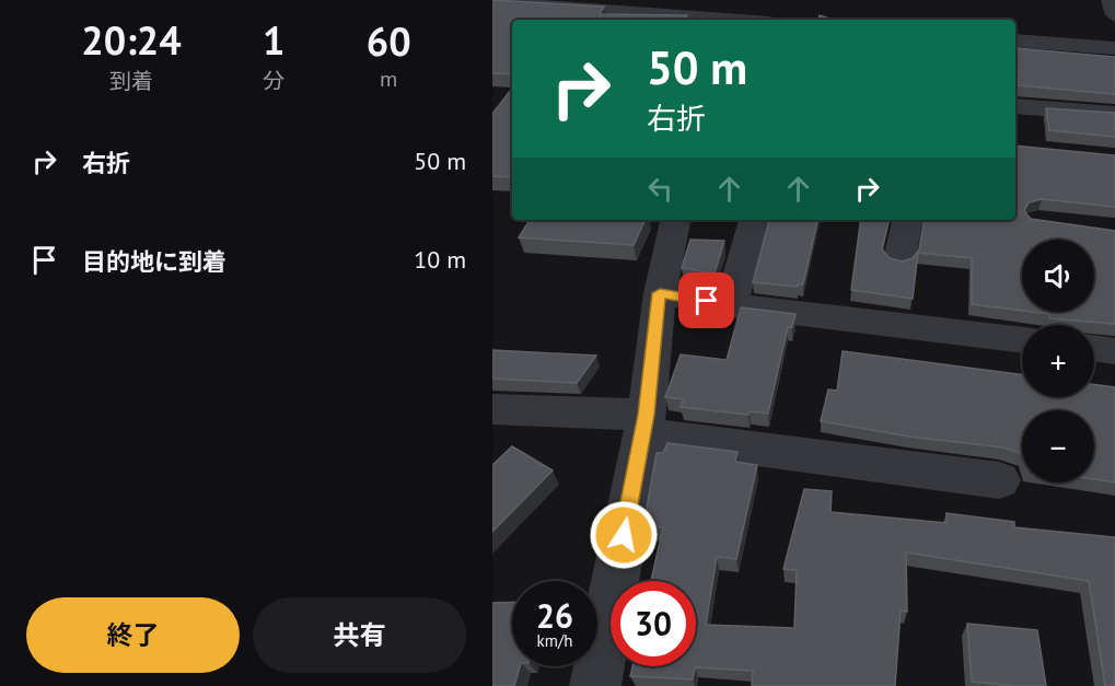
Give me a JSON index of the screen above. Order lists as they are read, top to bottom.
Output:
{
  "page": {
    "eta": [
      "20:24",
      "到着",
      "1",
      "分",
      "60",
      "m"
    ],
    "turn": ["50 m", "右折"],
    "list": [
      {
        "name": "右折",
        "value": "50 m"
      },
      {
        "name": "目的地に到着",
        "value": "10 m"
      }
    ],
    "map_buttons": ["+", "−"],
    "speed": "26 km/h",
    "limit": "30",
    "buttons": ["終了", "共有"]
  }
}
